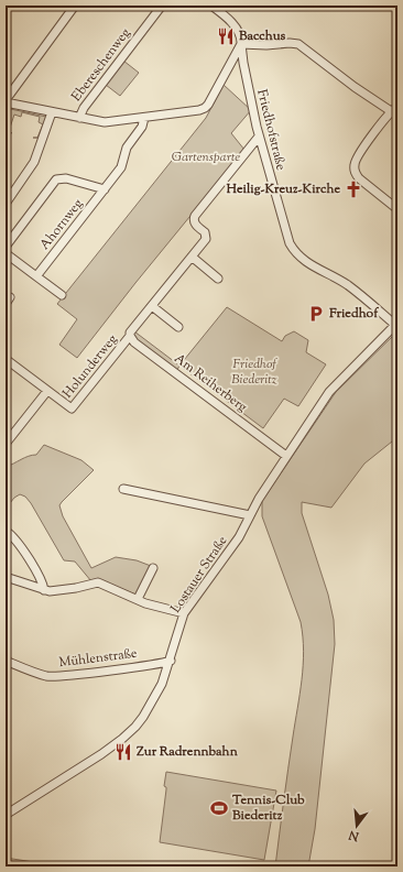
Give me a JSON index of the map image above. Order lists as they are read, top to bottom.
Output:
{
  "streets": {
    "street": [
      "Ebereschenweg",
      "Friedhofstraße",
      "Ahornweg",
      "Holunderweg",
      "Am Reiherberg",
      "Lostauer Straße",
      "Mühlenstraße"
    ]
  },
  "crossings": [
    ["Friedhofstraße", "Lostauer Straße"],
    ["Holunderweg", "Am Reiherberg"],
    ["Am Reiherberg", "Lostauer Straße"],
    ["Lostauer Straße", "Mühlenstraße"]
  ],
  "parks": ["Gartensparte", "Friedhof Biederitz"],
  "places": {
    "restaurant": ["Bacchus", "Zur Radrennbahn"],
    "church": ["Heilig-Kreuz-Kirche"],
    "parking": ["Friedhof"],
    "sports": ["Tennis-Club Biederitz"]
  },
  "north": "bottom"
}
